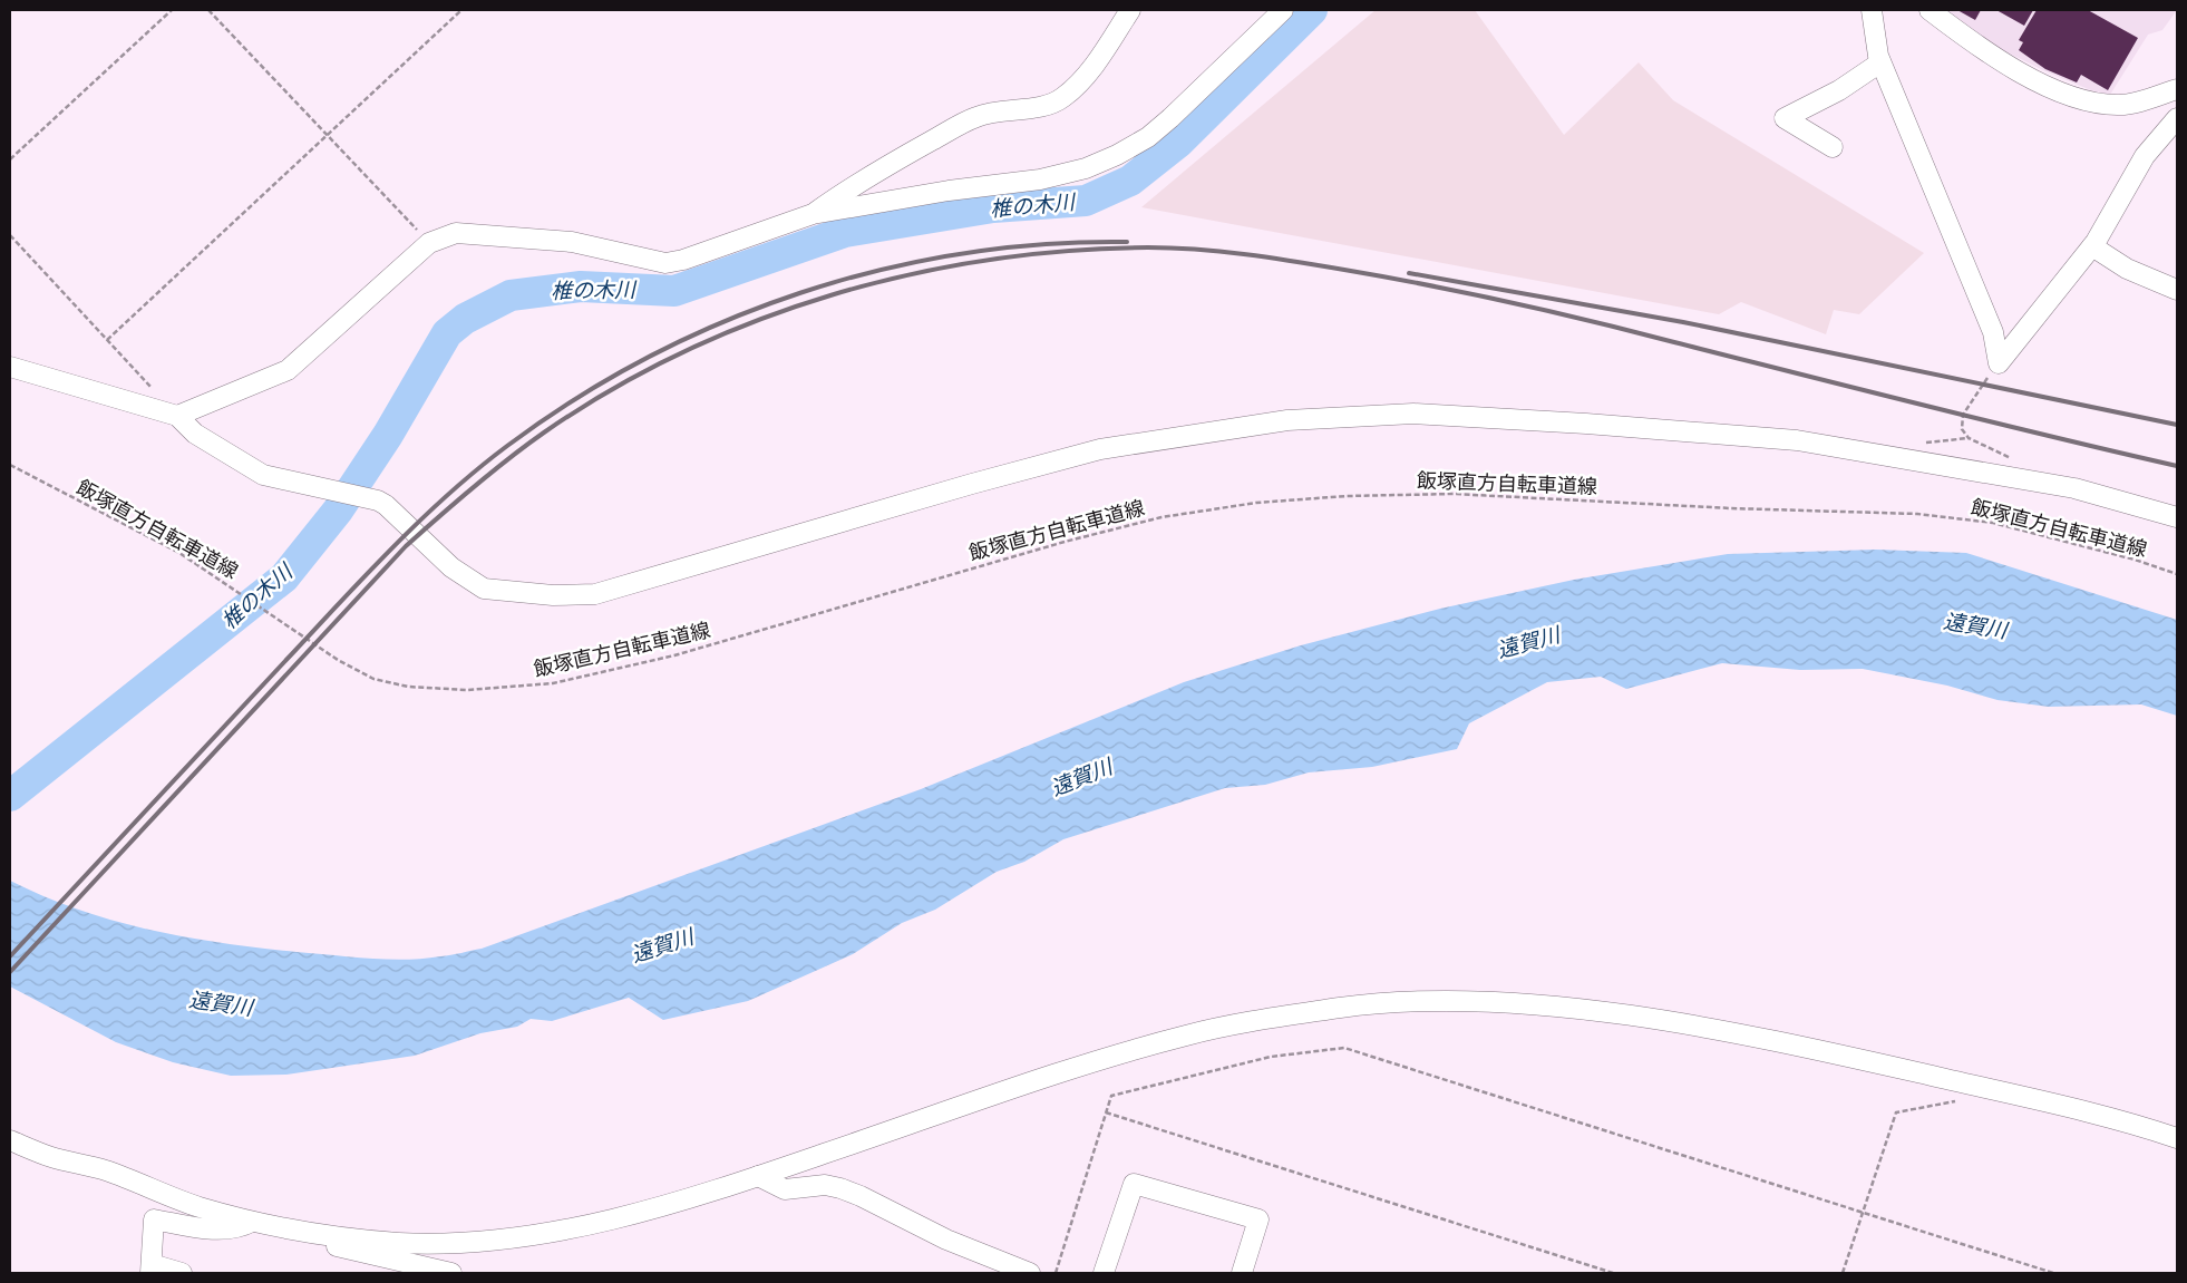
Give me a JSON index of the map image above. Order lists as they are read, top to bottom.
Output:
{
  "streets": {
    "path": ["飯塚直方自転車道線"]
  },
  "water": ["椎の木川", "遠賀川"]
}
